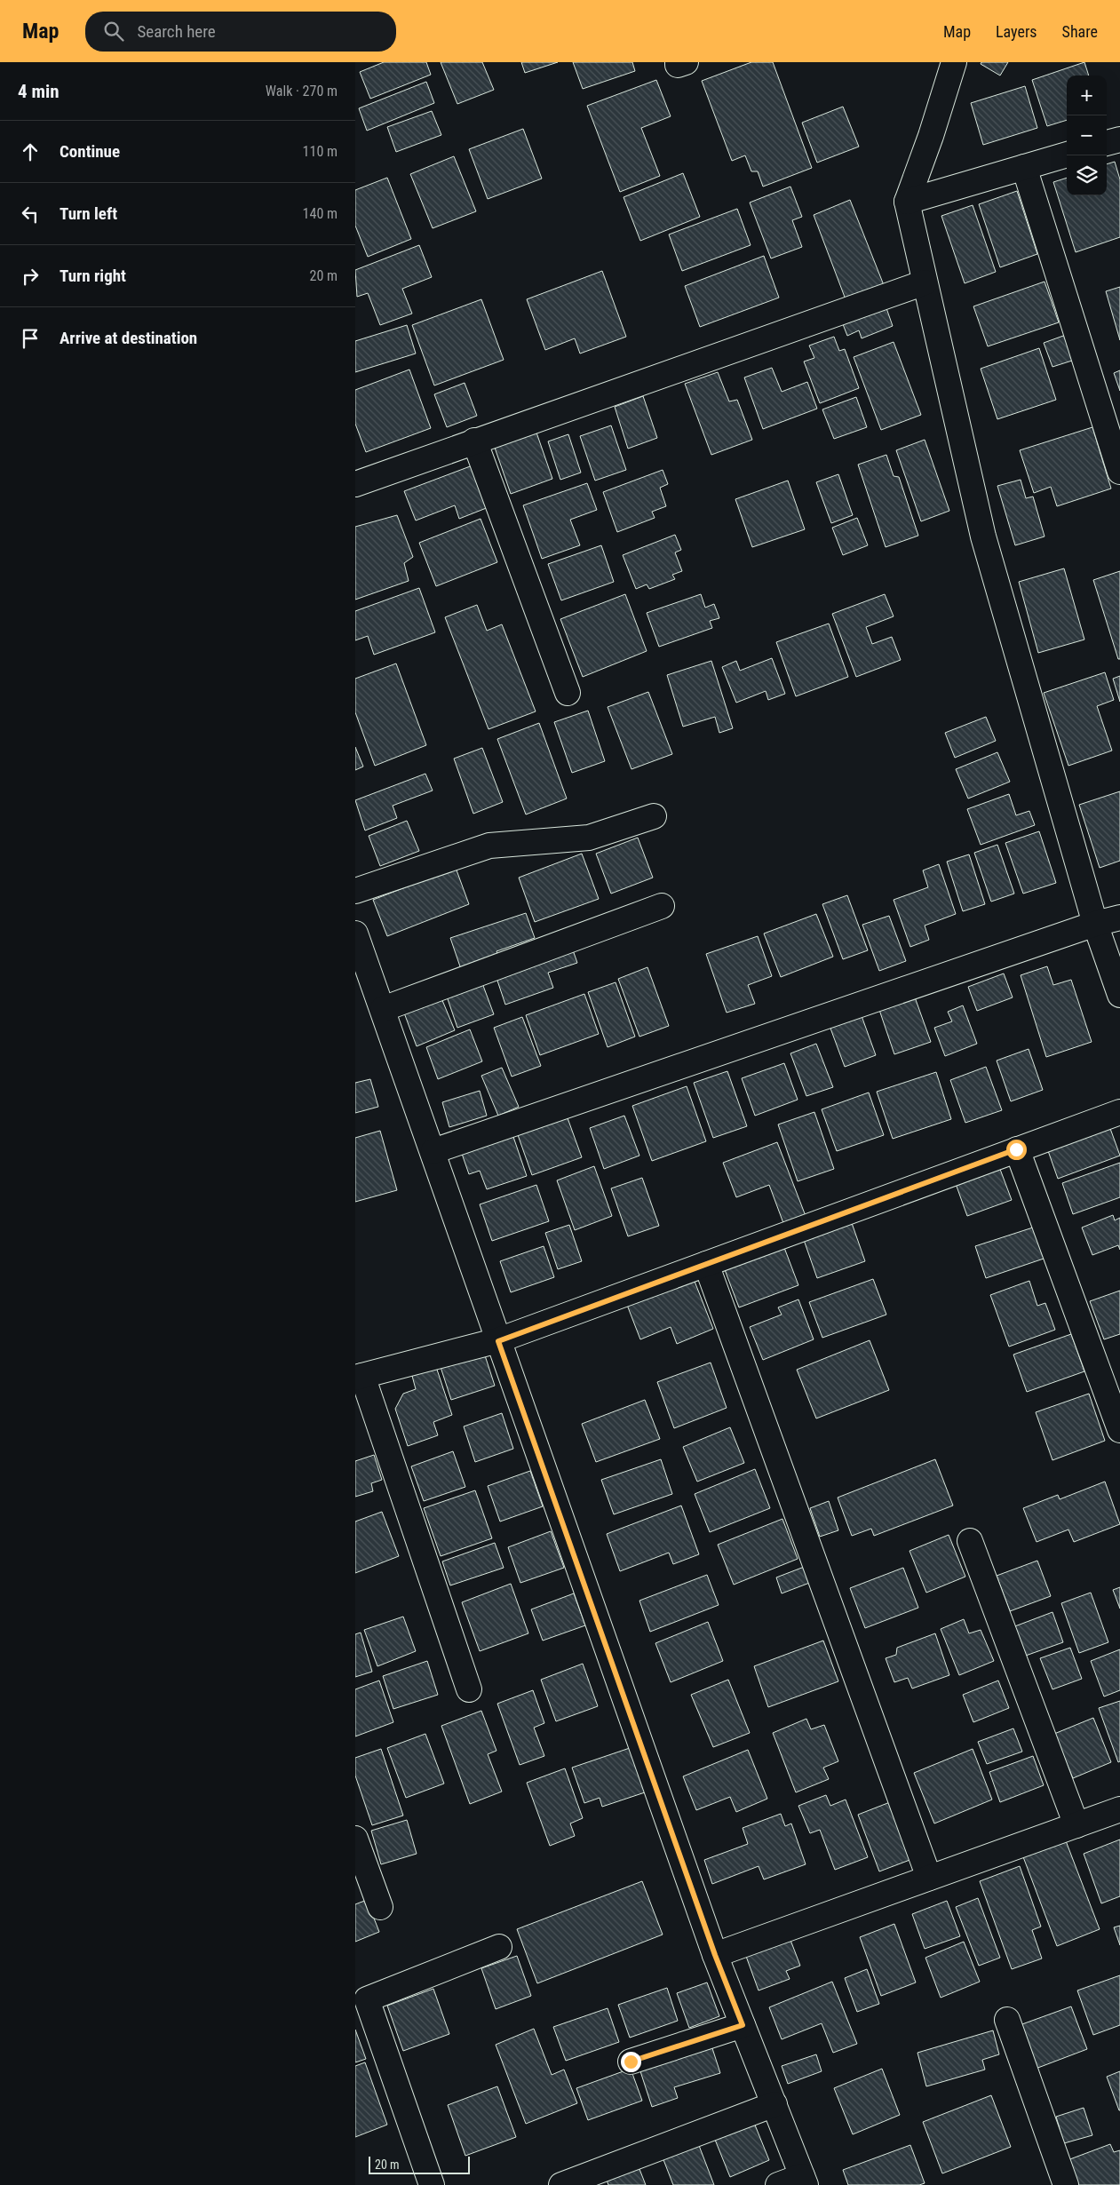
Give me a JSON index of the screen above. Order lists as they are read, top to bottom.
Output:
{
  "scale_bar": "20 m",
  "page": {
    "header": "Map",
    "search": "Search here",
    "nav": ["Map", "Layers", "Share"],
    "heading": ["4 min", "Walk · 270 m"],
    "map_buttons": ["+", "−"],
    "list": [
      ["Continue", "110 m"],
      ["Turn left", "140 m"],
      ["Turn right", "20 m"],
      "Arrive at destination"
    ],
    "scale": "20 m"
  }
}
